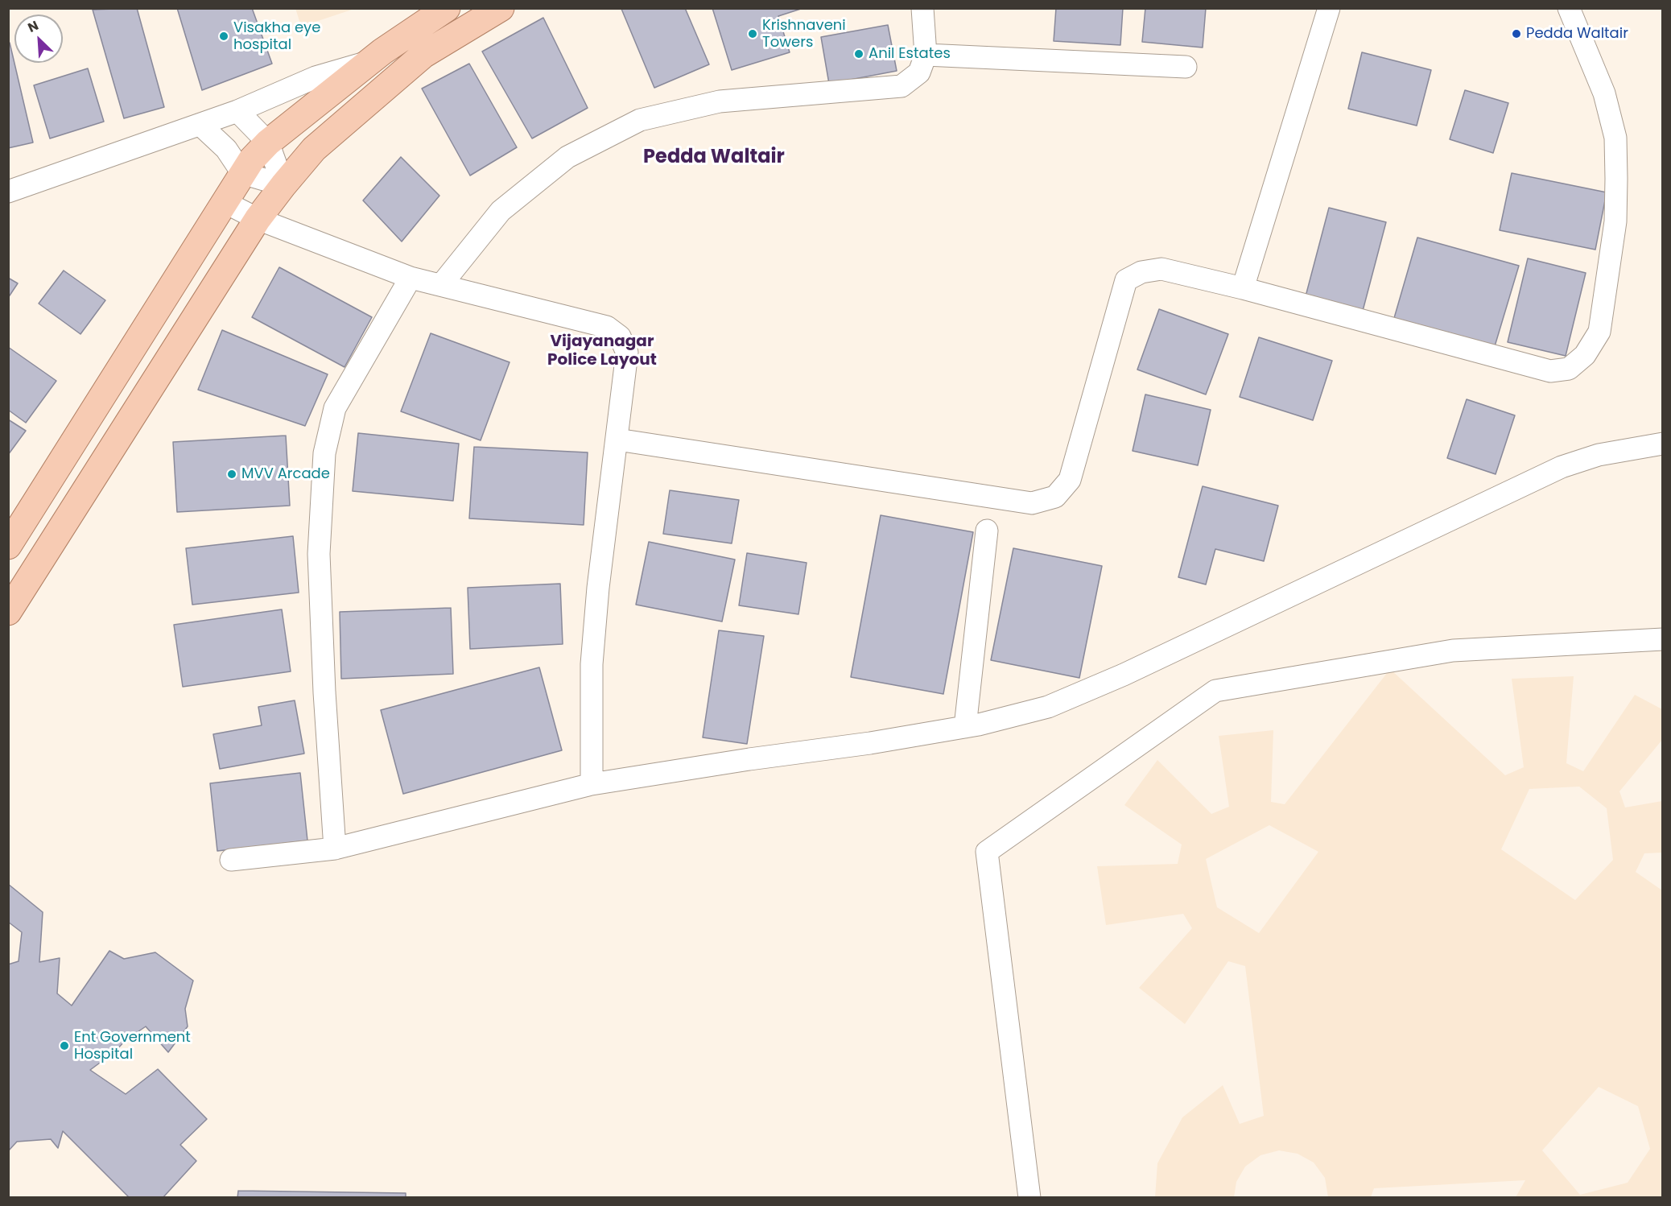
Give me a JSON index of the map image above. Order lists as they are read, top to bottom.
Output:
{
  "districts": ["Pedda Waltair", "Vijayanagar Police Layout"],
  "places": [
    "Krishnaveni Towers",
    "Pedda Waltair",
    "Visakha eye hospital",
    "Anil Estates",
    "MVV Arcade",
    "Ent Government Hospital"
  ],
  "north": "top left"
}
